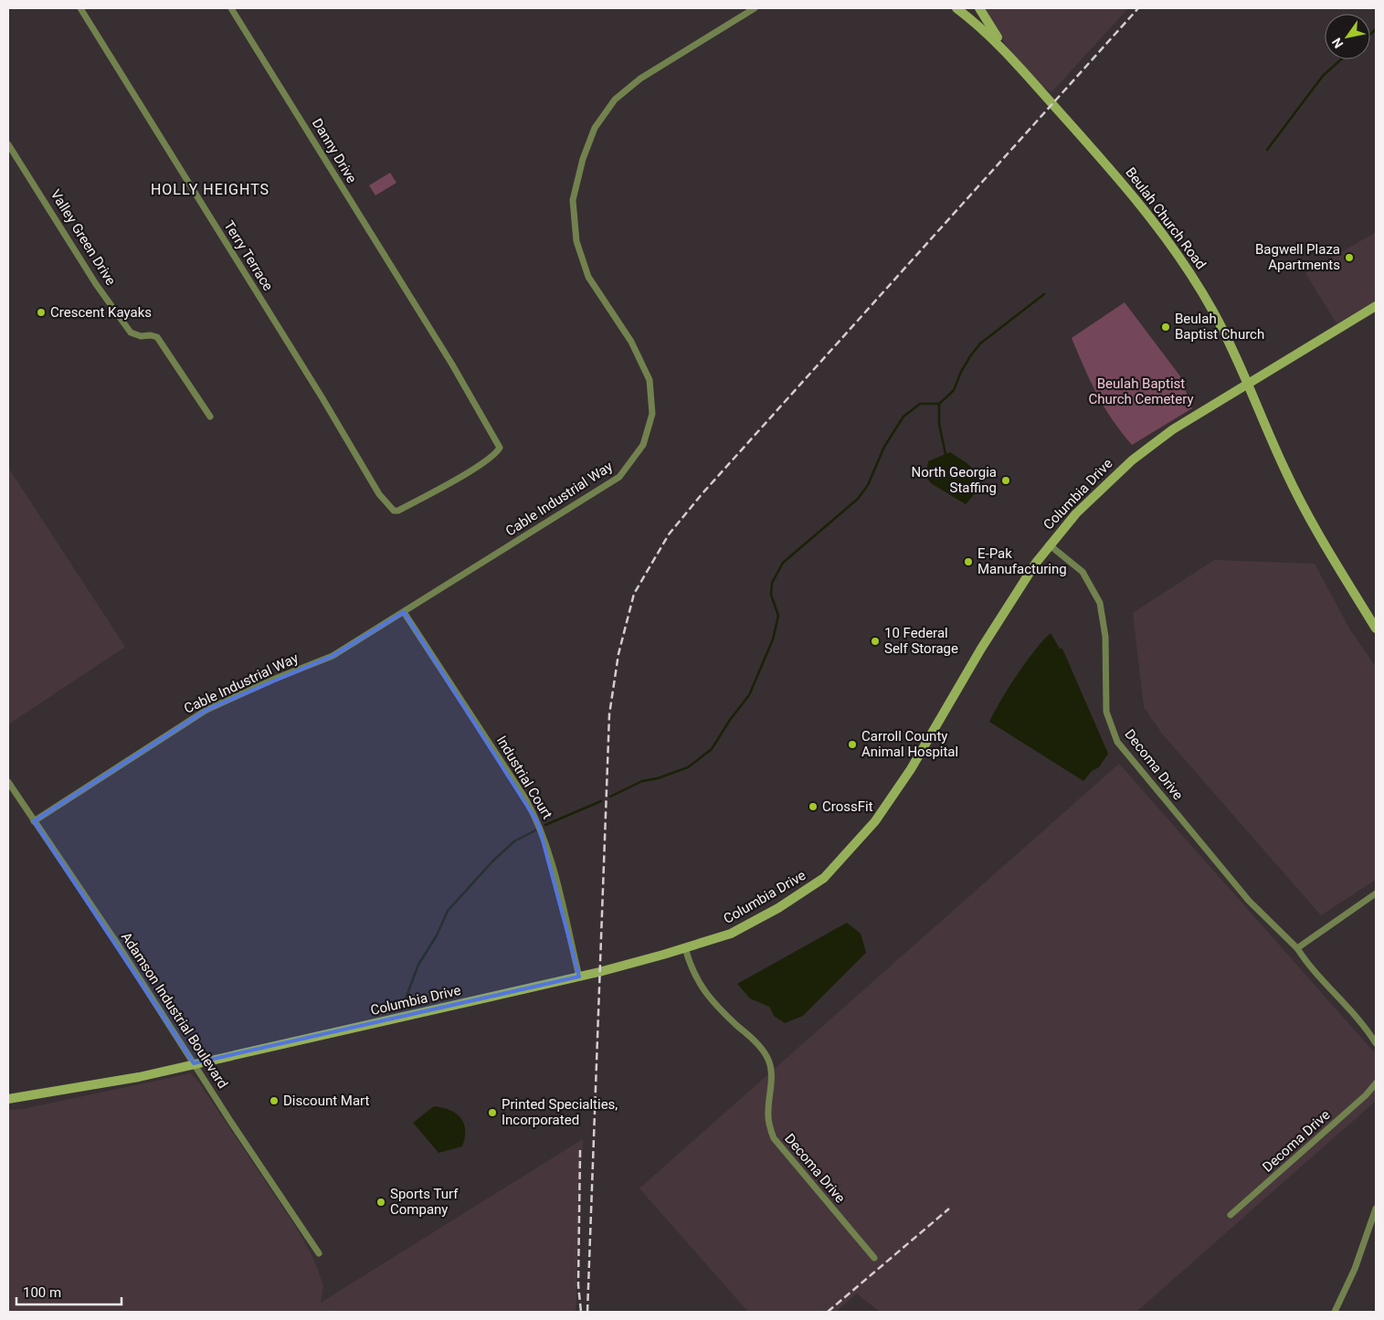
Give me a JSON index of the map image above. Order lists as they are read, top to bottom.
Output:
{
  "streets": {
    "main road": ["Beulah Church Road", "Columbia Drive"],
    "street": [
      "Danny Drive",
      "Valley Green Drive",
      "Terry Terrace",
      "Cable Industrial Way",
      "Decoma Drive",
      "Industrial Court",
      "Adamson Industrial Boulevard"
    ]
  },
  "crossings": [
    ["Danny Drive", "Terry Terrace"],
    ["Beulah Church Road", "Columbia Drive"],
    ["Columbia Drive", "Decoma Drive"],
    ["Columbia Drive", "Industrial Court"],
    ["Columbia Drive", "Adamson Industrial Boulevard"],
    ["Cable Industrial Way", "Industrial Court"],
    ["Cable Industrial Way", "Adamson Industrial Boulevard"]
  ],
  "districts": ["HOLLY HEIGHTS"],
  "parks": ["Beulah Baptist Church Cemetery"],
  "places": [
    "Bagwell Plaza Apartments",
    "Crescent Kayaks",
    "Beulah Baptist Church",
    "North Georgia Staffing",
    "E-Pak Manufacturing",
    "10 Federal Self Storage",
    "Carroll County Animal Hospital",
    "CrossFit",
    "Discount Mart",
    "Printed Specialties, Incorporated",
    "Sports Turf Company"
  ],
  "scale_bar": "100 m",
  "north": "bottom left"
}
